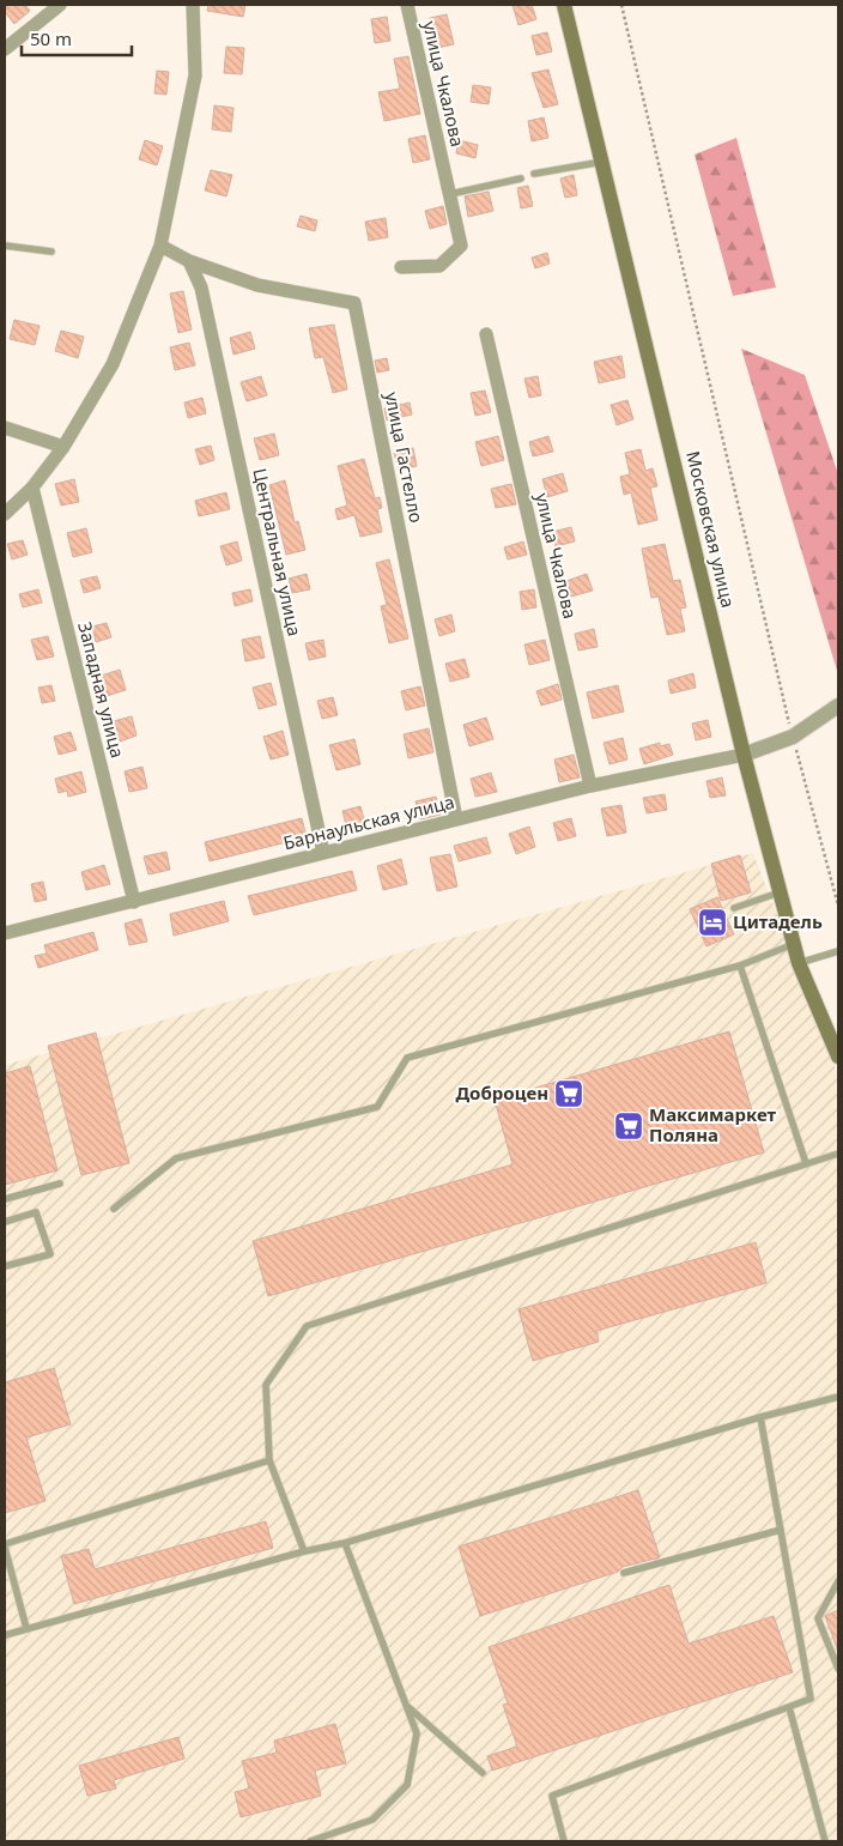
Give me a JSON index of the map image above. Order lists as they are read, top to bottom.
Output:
{
  "streets": {
    "main road": ["Московская улица"],
    "street": [
      "улица Чкалова",
      "улица Гастелло",
      "Центральная улица",
      "Западная улица",
      "Барнаульская улица"
    ]
  },
  "crossings": [
    ["улица Чкалова", "Барнаульская улица"],
    ["улица Гастелло", "Центральная улица"],
    ["улица Гастелло", "Барнаульская улица"],
    ["Московская улица", "Барнаульская улица"],
    ["Центральная улица", "Барнаульская улица"],
    ["Западная улица", "Барнаульская улица"]
  ],
  "places": {
    "hotel": ["Цитадель"],
    "supermarket": ["Доброцен", "Максимаркет Поляна"]
  },
  "scale_bar": "50 m"
}
